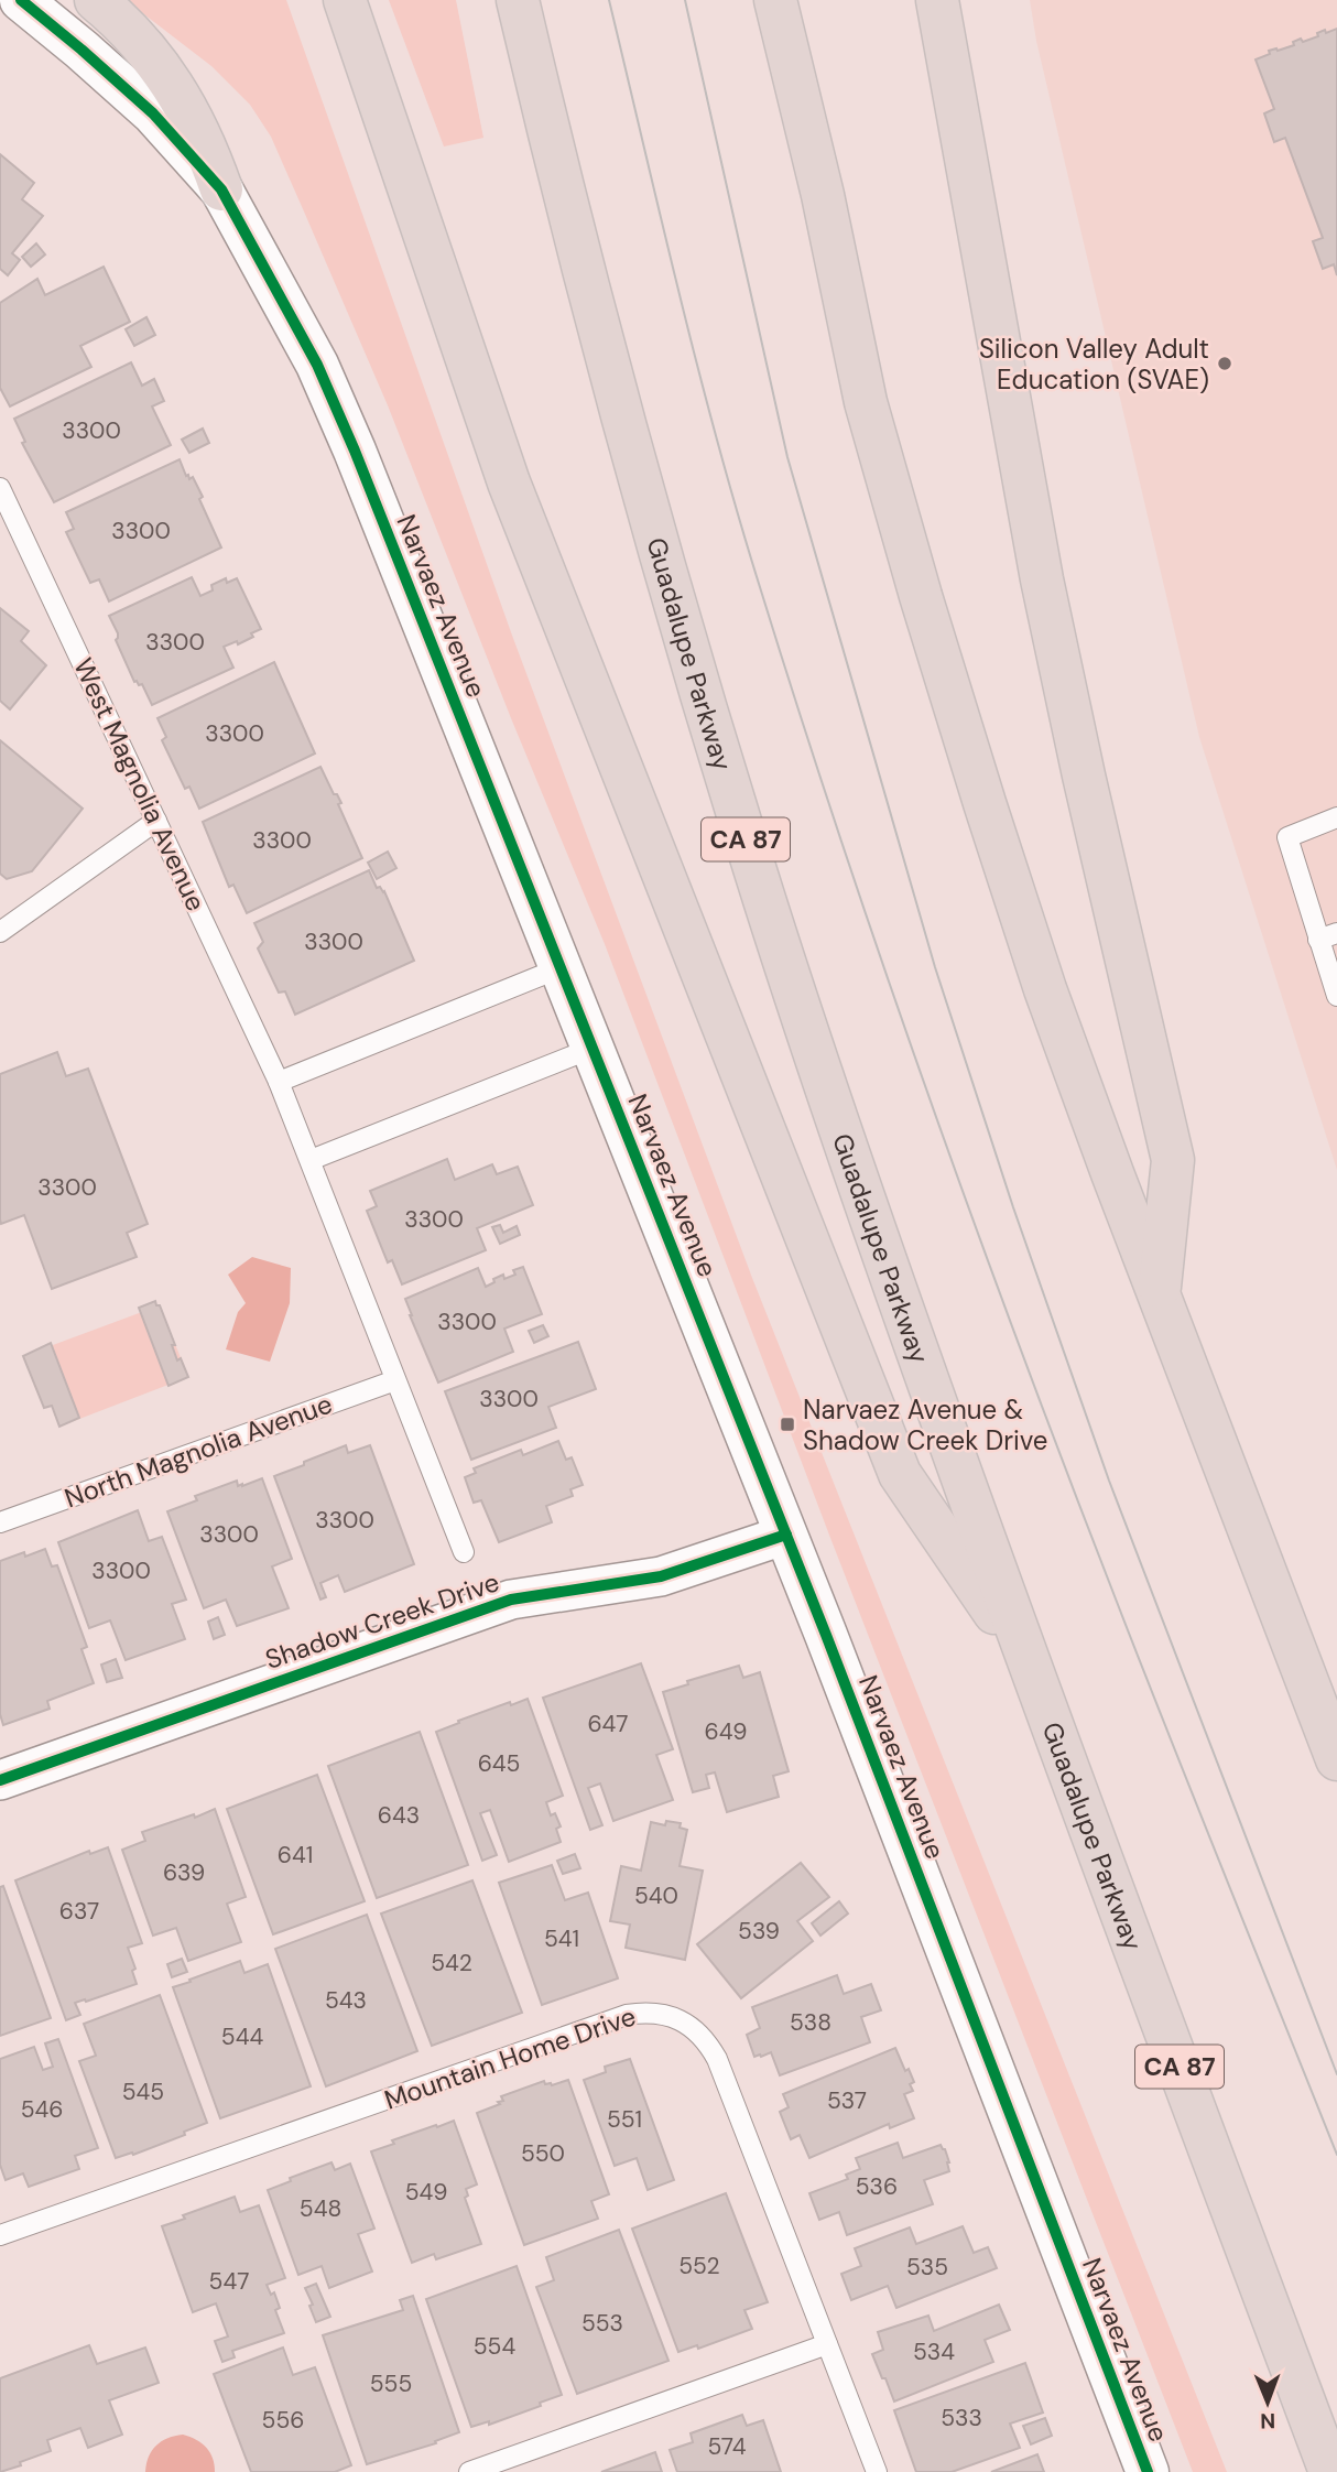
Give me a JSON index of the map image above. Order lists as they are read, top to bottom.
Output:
{
  "streets": {
    "highway": ["Guadalupe Parkway", "CA 87"],
    "main road": ["Narvaez Avenue"],
    "street": ["Shadow Creek Drive"],
    "lane": ["West Magnolia Avenue", "North Magnolia Avenue", "Mountain Home Drive"]
  },
  "crossings": [
    ["Narvaez Avenue", "Shadow Creek Drive"]
  ],
  "places": {
    "other": ["Silicon Valley Adult Education (SVAE)"],
    "transit": ["Narvaez Avenue & Shadow Creek Drive"]
  },
  "house_numbers": [
    "3300",
    "3300",
    "3300",
    "3300",
    "3300",
    "3300",
    "3300",
    "3300",
    "3300",
    "3300",
    "3300",
    "3300",
    "3300",
    "647",
    "649",
    "645",
    "643",
    "641",
    "639",
    "540",
    "637",
    "539",
    "541",
    "542",
    "543",
    "538",
    "544",
    "545",
    "537",
    "546",
    "551",
    "550",
    "536",
    "549",
    "548",
    "552",
    "535",
    "547",
    "553",
    "554",
    "534",
    "555",
    "533",
    "556",
    "574"
  ],
  "north": "bottom"
}
